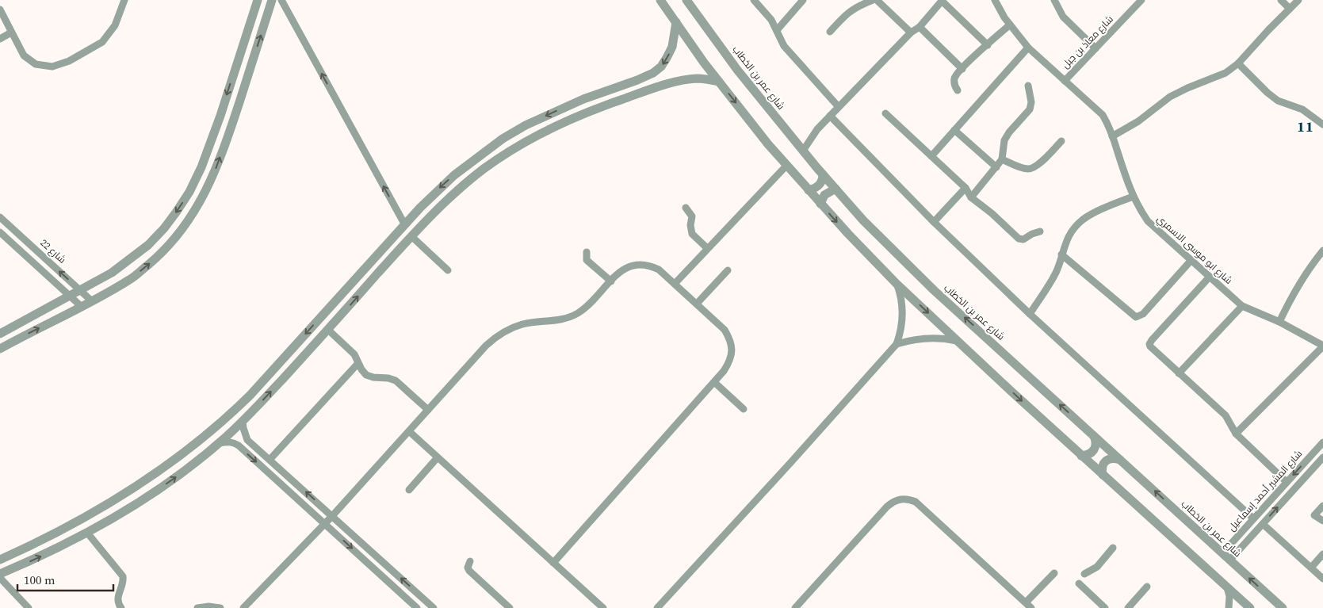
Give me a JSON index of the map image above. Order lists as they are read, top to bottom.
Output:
{
  "streets": {
    "street": [
      "شارع معاذ بن جبل",
      "شارع عمر بن الخطاب",
      "شارع ابو موسى الاسمري",
      "شارع 22",
      "شارع المشير أحمد إسماعيل"
    ]
  },
  "crossings": [
    ["شارع معاذ بن جبل", "شارع ابو موسى الاسمري"],
    ["شارع عمر بن الخطاب", "شارع المشير أحمد إسماعيل"]
  ],
  "districts": ["11"],
  "scale_bar": "100 m"
}
